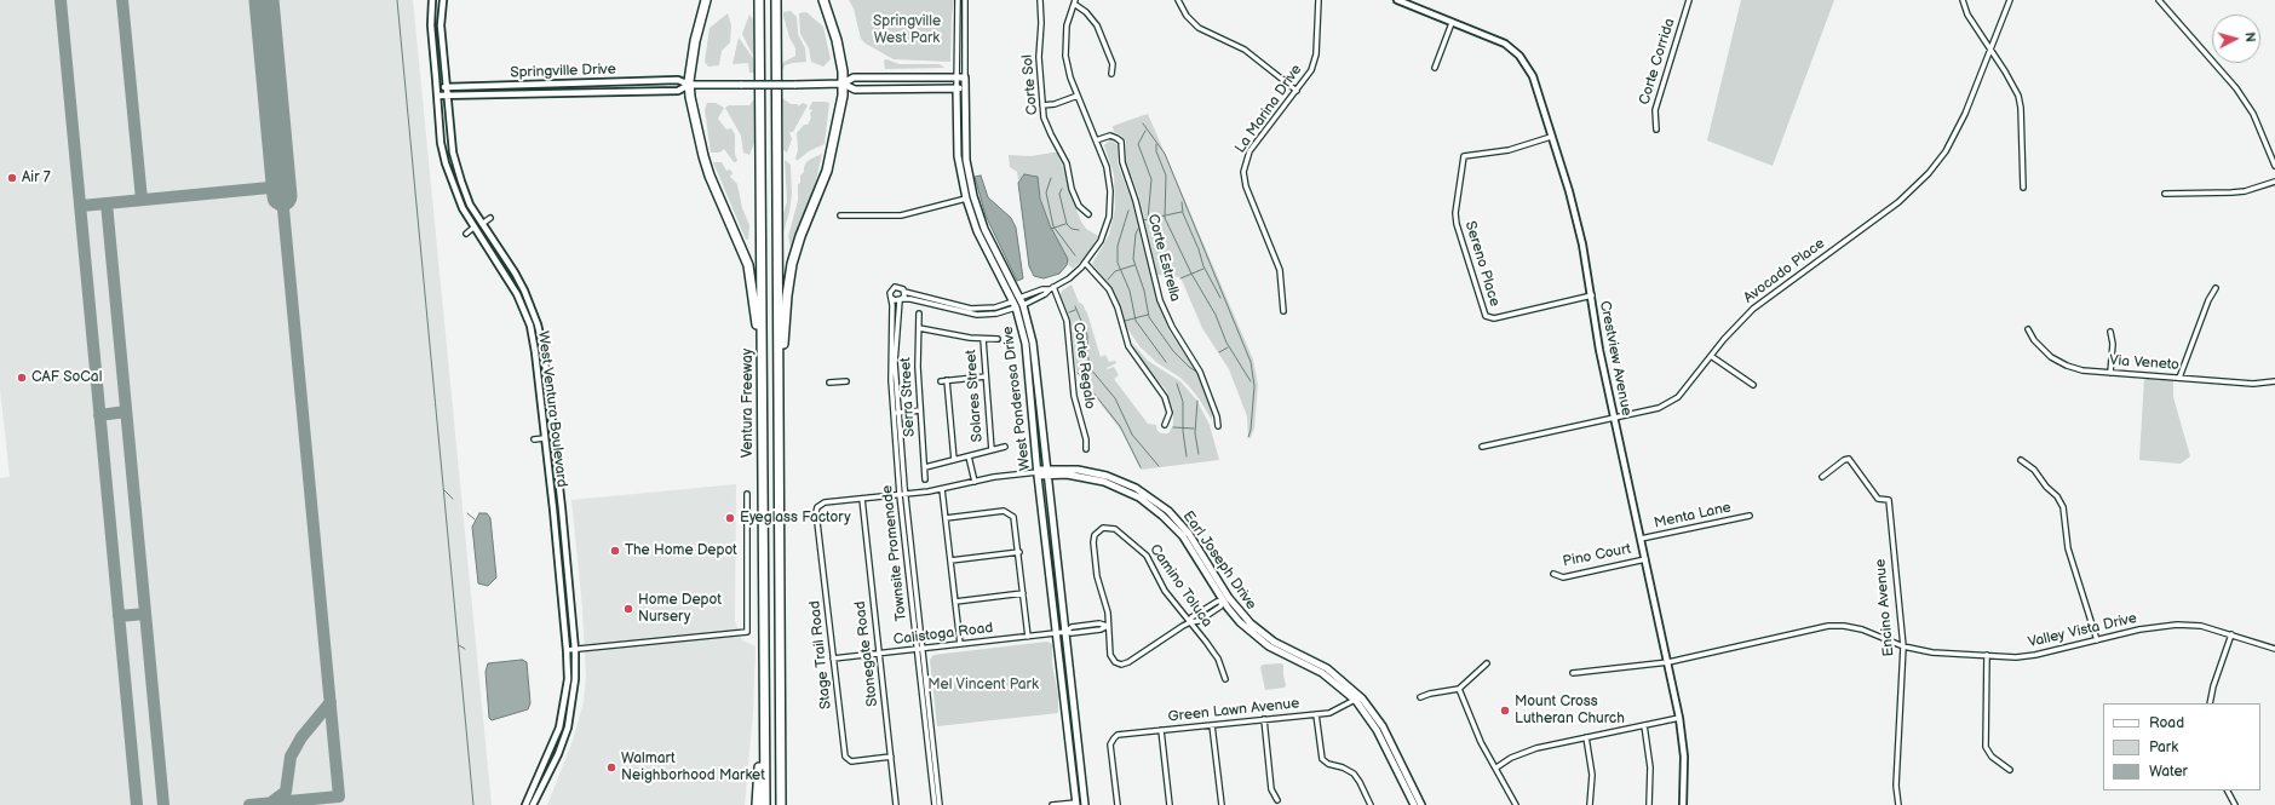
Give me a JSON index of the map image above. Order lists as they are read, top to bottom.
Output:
{
  "streets": {
    "highway": ["Ventura Freeway"],
    "main road": ["Springville Drive", "West Ponderosa Drive", "Earl Joseph Drive"],
    "street": [
      "Corte Corrida",
      "Corte Sol",
      "La Marina Drive",
      "Corte Estrella",
      "Sereno Place",
      "Avocado Place",
      "Crestview Avenue",
      "Via Veneto",
      "Corte Regalo",
      "Solares Street",
      "Serra Street",
      "West Ventura Boulevard",
      "Menta Lane",
      "Townsite Promenade",
      "Pino Court",
      "Camino Toluca",
      "Encino Avenue",
      "Valley Vista Drive",
      "Calistoga Road",
      "Stonegate Road",
      "Stage Trail Road",
      "Green Lawn Avenue"
    ]
  },
  "crossings": [
    ["Springville Drive", "West Ponderosa Drive"],
    ["Springville Drive", "West Ventura Boulevard"],
    ["Sereno Place", "Crestview Avenue"],
    ["Avocado Place", "Crestview Avenue"],
    ["Crestview Avenue", "Menta Lane"],
    ["Crestview Avenue", "Pino Court"],
    ["Crestview Avenue", "Valley Vista Drive"],
    ["West Ponderosa Drive", "Earl Joseph Drive"],
    ["West Ponderosa Drive", "Calistoga Road"],
    ["Townsite Promenade", "Earl Joseph Drive"],
    ["Townsite Promenade", "Calistoga Road"],
    ["Earl Joseph Drive", "Stonegate Road"],
    ["Earl Joseph Drive", "Stage Trail Road"],
    ["Earl Joseph Drive", "Green Lawn Avenue"],
    ["Camino Toluca", "Calistoga Road"],
    ["Encino Avenue", "Valley Vista Drive"],
    ["Calistoga Road", "Stonegate Road"],
    ["Calistoga Road", "Stage Trail Road"],
    ["Stonegate Road", "Stage Trail Road"]
  ],
  "parks": ["Springville West Park", "Mel Vincent Park"],
  "places": [
    "Air 7",
    "CAF SoCal",
    "Eyeglass Factory",
    "The Home Depot",
    "Home Depot Nursery",
    "Mount Cross Lutheran Church",
    "Walmart Neighborhood Market"
  ],
  "legend": ["Road", "Park", "Water"],
  "north": "right"
}
